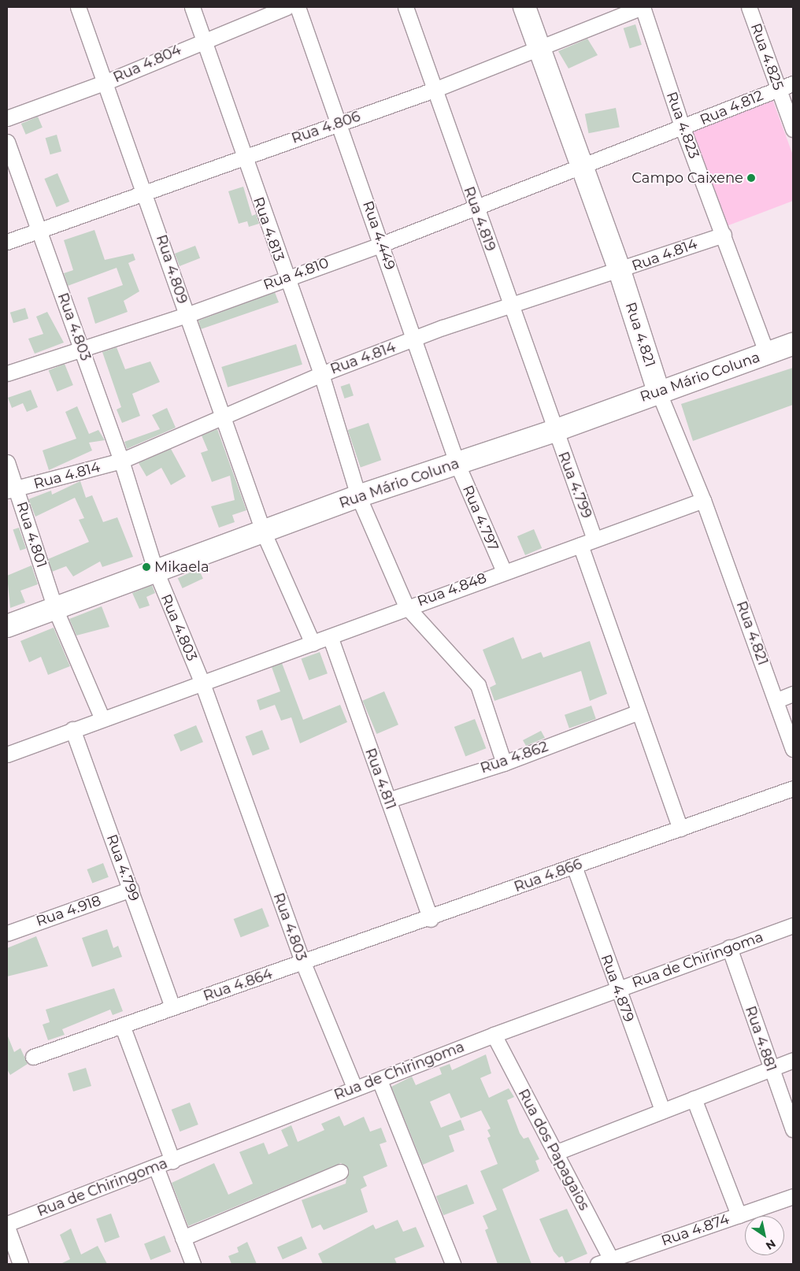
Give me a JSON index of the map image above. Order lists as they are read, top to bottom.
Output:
{
  "streets": {
    "main road": ["Rua 4.821", "Rua Mário Coluna"],
    "street": [
      "Rua 4.825",
      "Rua 4.804",
      "Rua 4.812",
      "Rua 4.823",
      "Rua 4.806",
      "Rua 4.819",
      "Rua 4.813",
      "Rua 4.449",
      "Rua 4.814",
      "Rua 4.809",
      "Rua 4.810",
      "Rua 4.803",
      "Rua 4.799",
      "Rua 4.797",
      "Rua 4.801",
      "Rua 4.848",
      "Rua 4.862",
      "Rua 4.811",
      "Rua 4.866",
      "Rua 4.918",
      "Rua de Chiringoma",
      "Rua 4.864",
      "Rua 4.879",
      "Rua 4.881",
      "Rua dos Papagaios",
      "Rua 4.874"
    ]
  },
  "crossings": [
    ["Rua 4.825", "Rua 4.812"],
    ["Rua 4.804", "Rua 4.813"],
    ["Rua 4.804", "Rua 4.809"],
    ["Rua 4.812", "Rua 4.823"],
    ["Rua 4.812", "Rua 4.810"],
    ["Rua 4.812", "Rua 4.821"],
    ["Rua 4.823", "Rua 4.806"],
    ["Rua 4.823", "Rua 4.814"],
    ["Rua 4.823", "Rua Mário Coluna"],
    ["Rua 4.806", "Rua 4.819"],
    ["Rua 4.806", "Rua 4.813"],
    ["Rua 4.806", "Rua 4.449"],
    ["Rua 4.806", "Rua 4.809"],
    ["Rua 4.806", "Rua 4.803"],
    ["Rua 4.806", "Rua 4.821"],
    ["Rua 4.819", "Rua 4.814"],
    ["Rua 4.819", "Rua 4.810"],
    ["Rua 4.819", "Rua Mário Coluna"],
    ["Rua 4.819", "Rua 4.799"],
    ["Rua 4.813", "Rua 4.814"],
    ["Rua 4.813", "Rua 4.810"],
    ["Rua 4.813", "Rua Mário Coluna"],
    ["Rua 4.813", "Rua 4.848"],
    ["Rua 4.449", "Rua 4.814"],
    ["Rua 4.449", "Rua 4.810"],
    ["Rua 4.449", "Rua Mário Coluna"],
    ["Rua 4.449", "Rua 4.797"],
    ["Rua 4.814", "Rua 4.809"],
    ["Rua 4.814", "Rua 4.803"],
    ["Rua 4.814", "Rua 4.821"],
    ["Rua 4.814", "Rua 4.801"],
    ["Rua 4.809", "Rua 4.810"],
    ["Rua 4.809", "Rua Mário Coluna"],
    ["Rua 4.809", "Rua 4.848"],
    ["Rua 4.810", "Rua 4.803"],
    ["Rua 4.810", "Rua 4.821"],
    ["Rua 4.803", "Rua Mário Coluna"],
    ["Rua 4.803", "Rua 4.848"],
    ["Rua 4.803", "Rua 4.866"],
    ["Rua 4.803", "Rua de Chiringoma"],
    ["Rua 4.803", "Rua 4.864"],
    ["Rua 4.821", "Rua Mário Coluna"],
    ["Rua 4.821", "Rua 4.848"],
    ["Rua Mário Coluna", "Rua 4.799"],
    ["Rua Mário Coluna", "Rua 4.797"],
    ["Rua Mário Coluna", "Rua 4.801"],
    ["Rua 4.799", "Rua 4.848"],
    ["Rua 4.799", "Rua 4.918"],
    ["Rua 4.799", "Rua 4.864"],
    ["Rua 4.797", "Rua 4.848"],
    ["Rua 4.801", "Rua 4.848"],
    ["Rua 4.848", "Rua 4.811"],
    ["Rua 4.862", "Rua 4.811"],
    ["Rua 4.811", "Rua 4.866"],
    ["Rua 4.866", "Rua 4.864"],
    ["Rua 4.866", "Rua 4.879"],
    ["Rua de Chiringoma", "Rua 4.879"],
    ["Rua de Chiringoma", "Rua 4.881"],
    ["Rua de Chiringoma", "Rua dos Papagaios"],
    ["Rua dos Papagaios", "Rua 4.874"]
  ],
  "places": ["Campo Caixene", "Mikaela"],
  "north": "bottom right"
}
